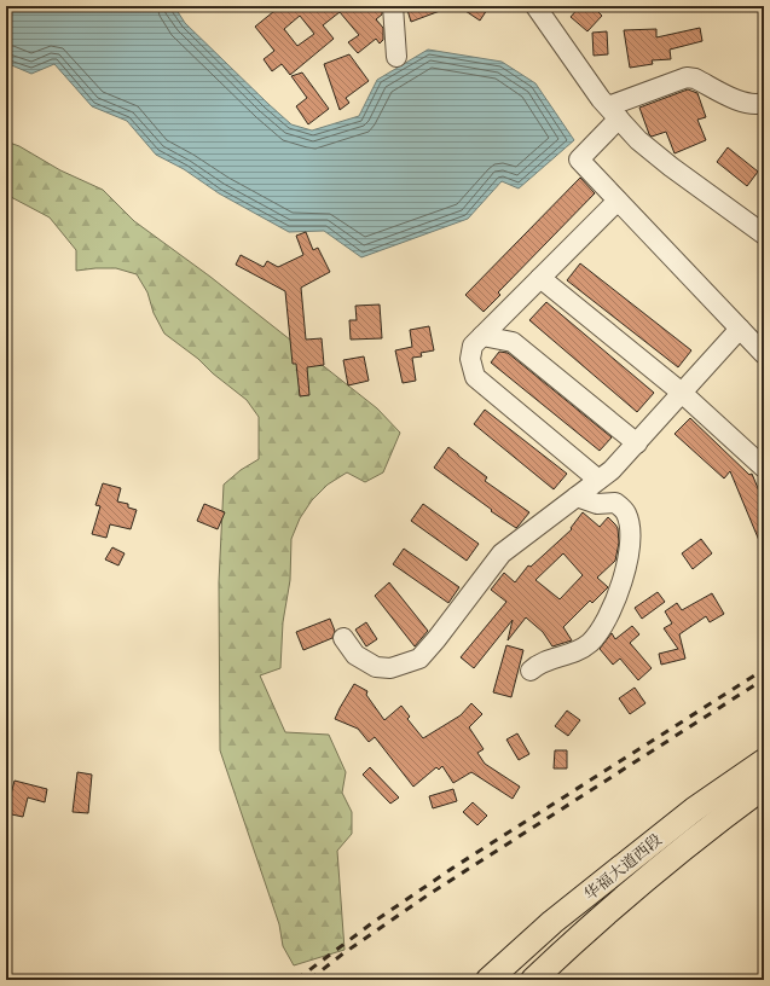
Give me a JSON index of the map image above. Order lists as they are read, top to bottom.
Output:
{
  "streets": {
    "main road": ["华福大道西段"]
  }
}
